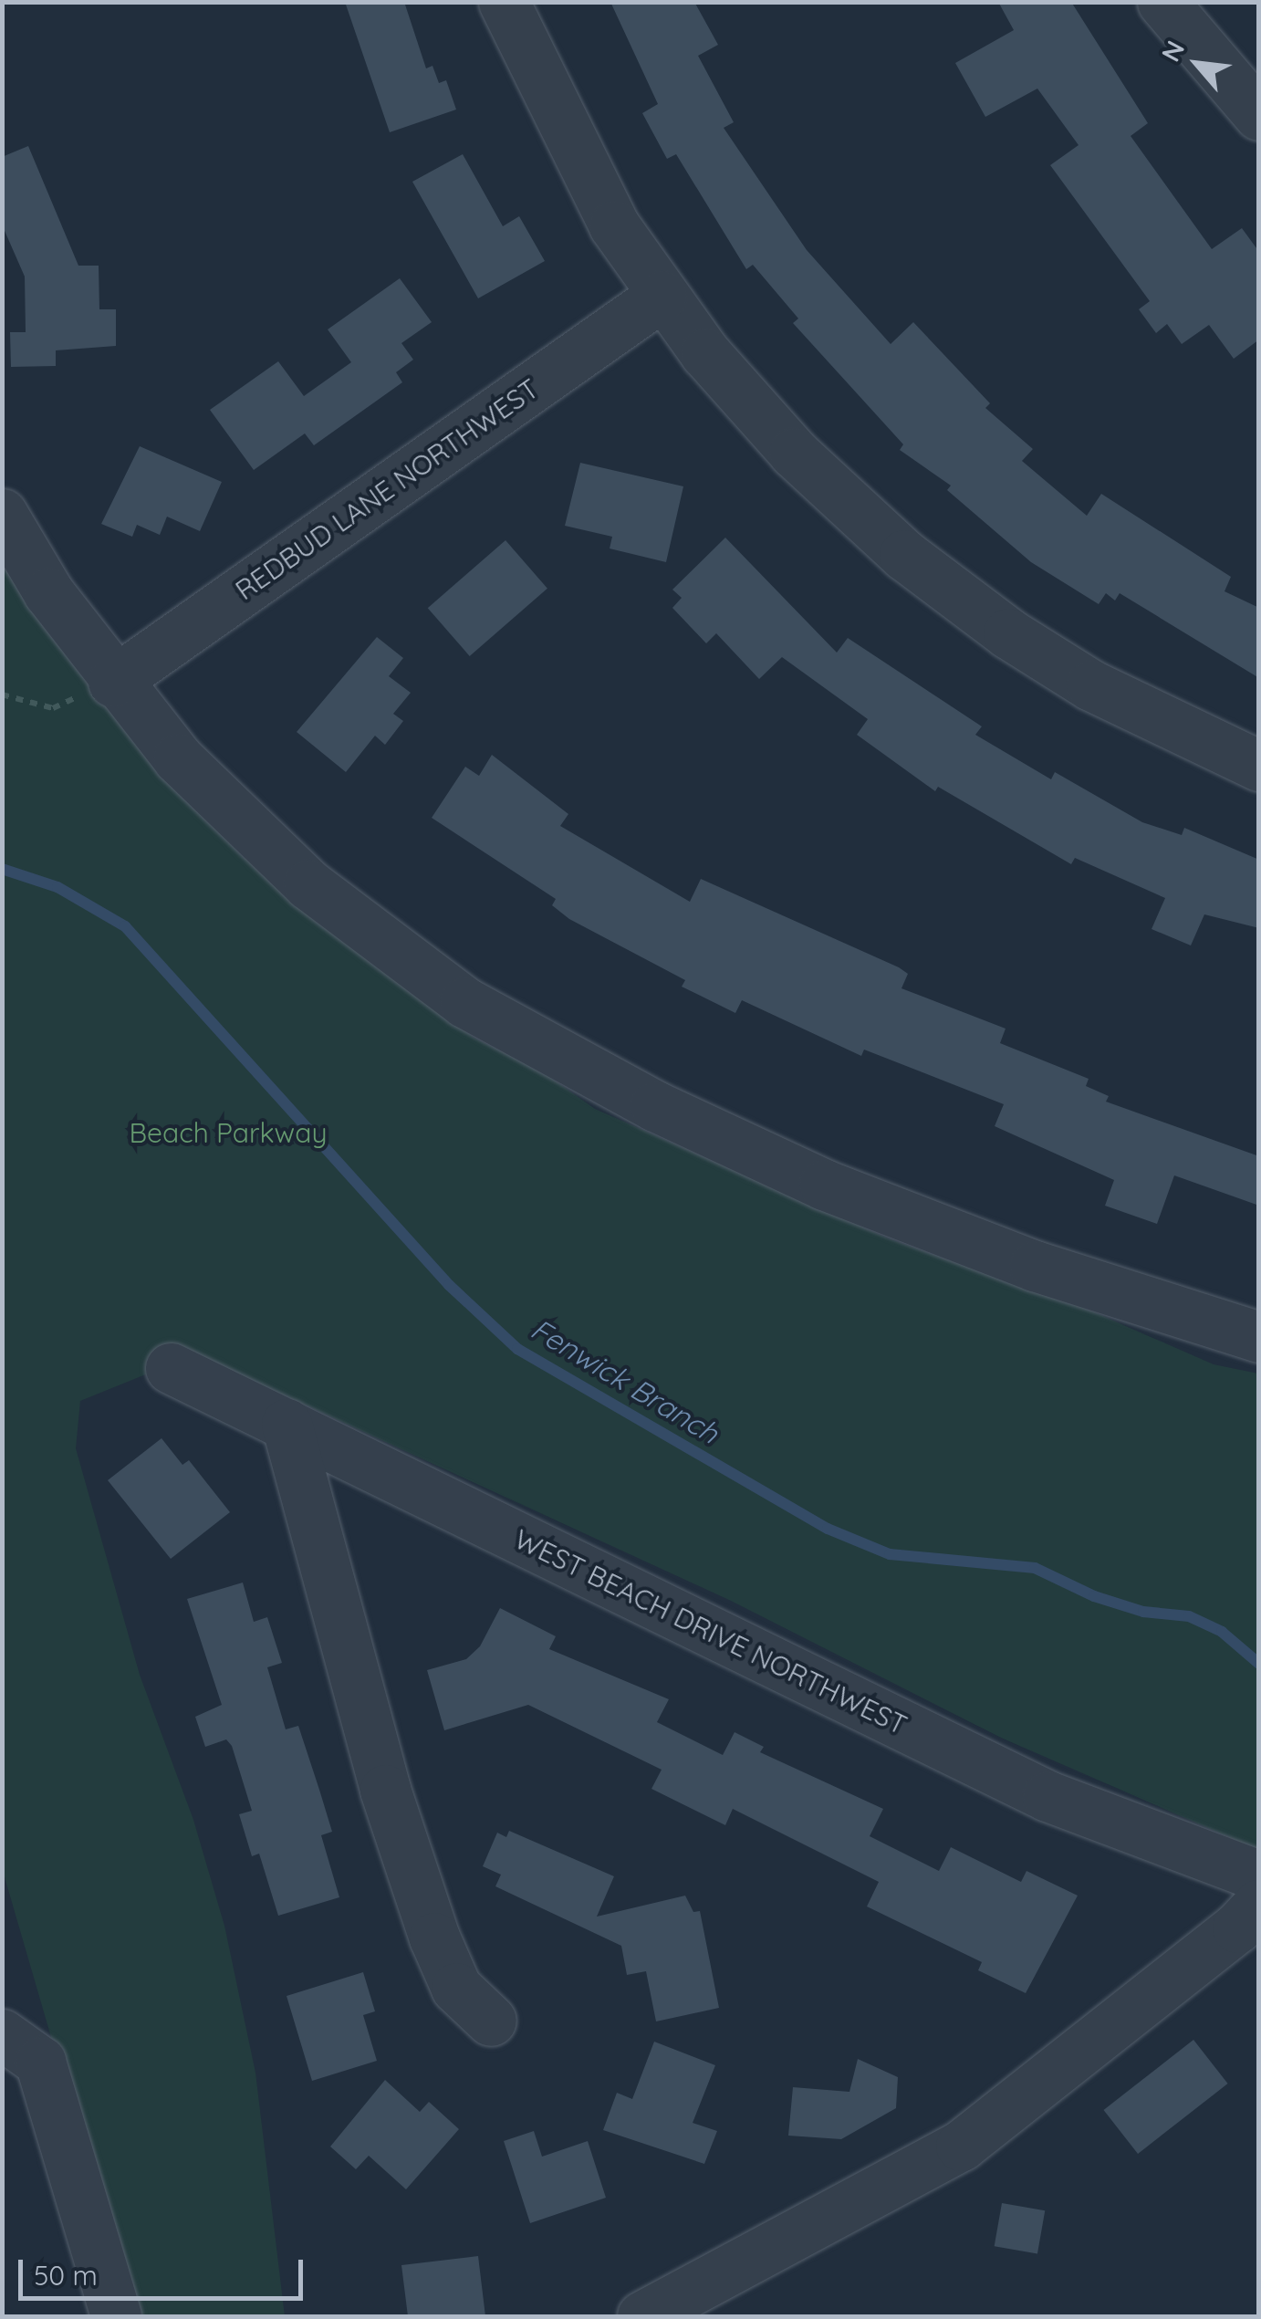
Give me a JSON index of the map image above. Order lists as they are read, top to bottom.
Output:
{
  "streets": {
    "street": ["REDBUD LANE NORTHWEST", "WEST BEACH DRIVE NORTHWEST"]
  },
  "water": ["Fenwick Branch"],
  "parks": ["Beach Parkway"],
  "scale_bar": "50 m",
  "north": "top left"
}
